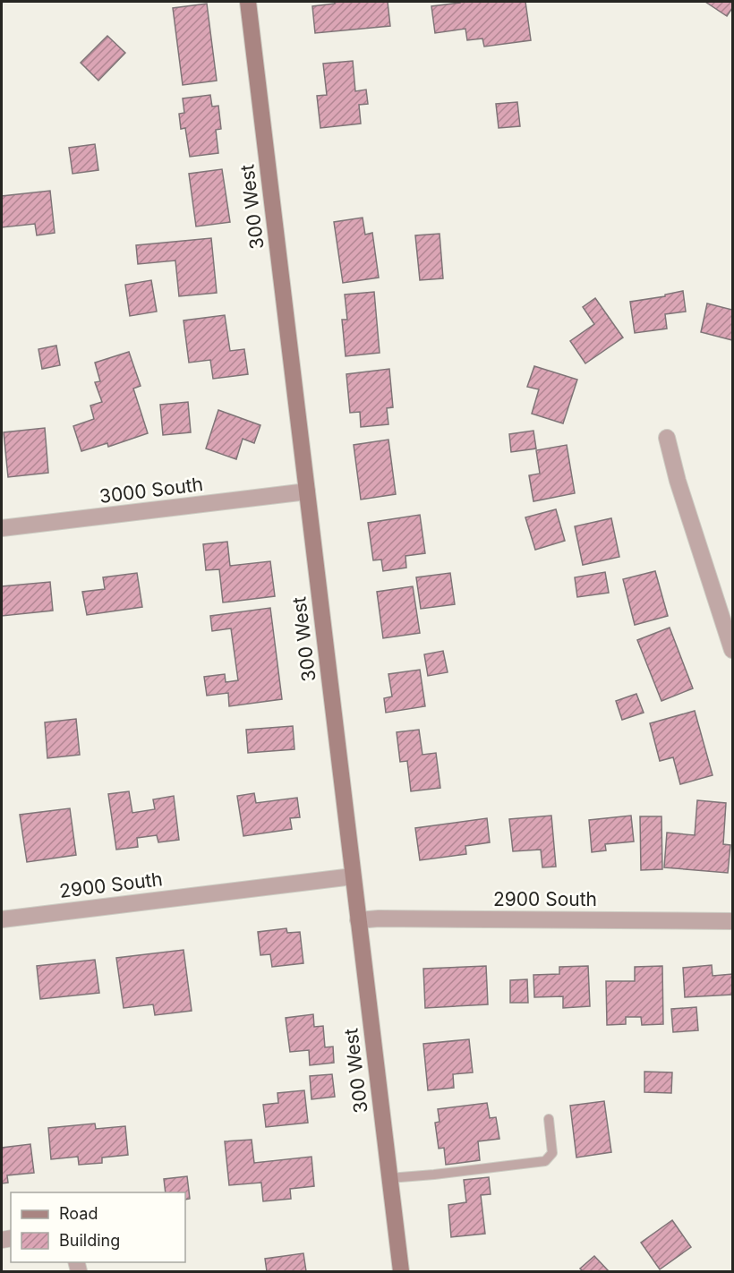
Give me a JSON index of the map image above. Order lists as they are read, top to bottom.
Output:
{
  "streets": {
    "street": ["300 West", "3000 South", "2900 South"]
  },
  "crossings": [
    ["300 West", "3000 South"],
    ["300 West", "2900 South"]
  ],
  "legend": ["Road", "Building"]
}
